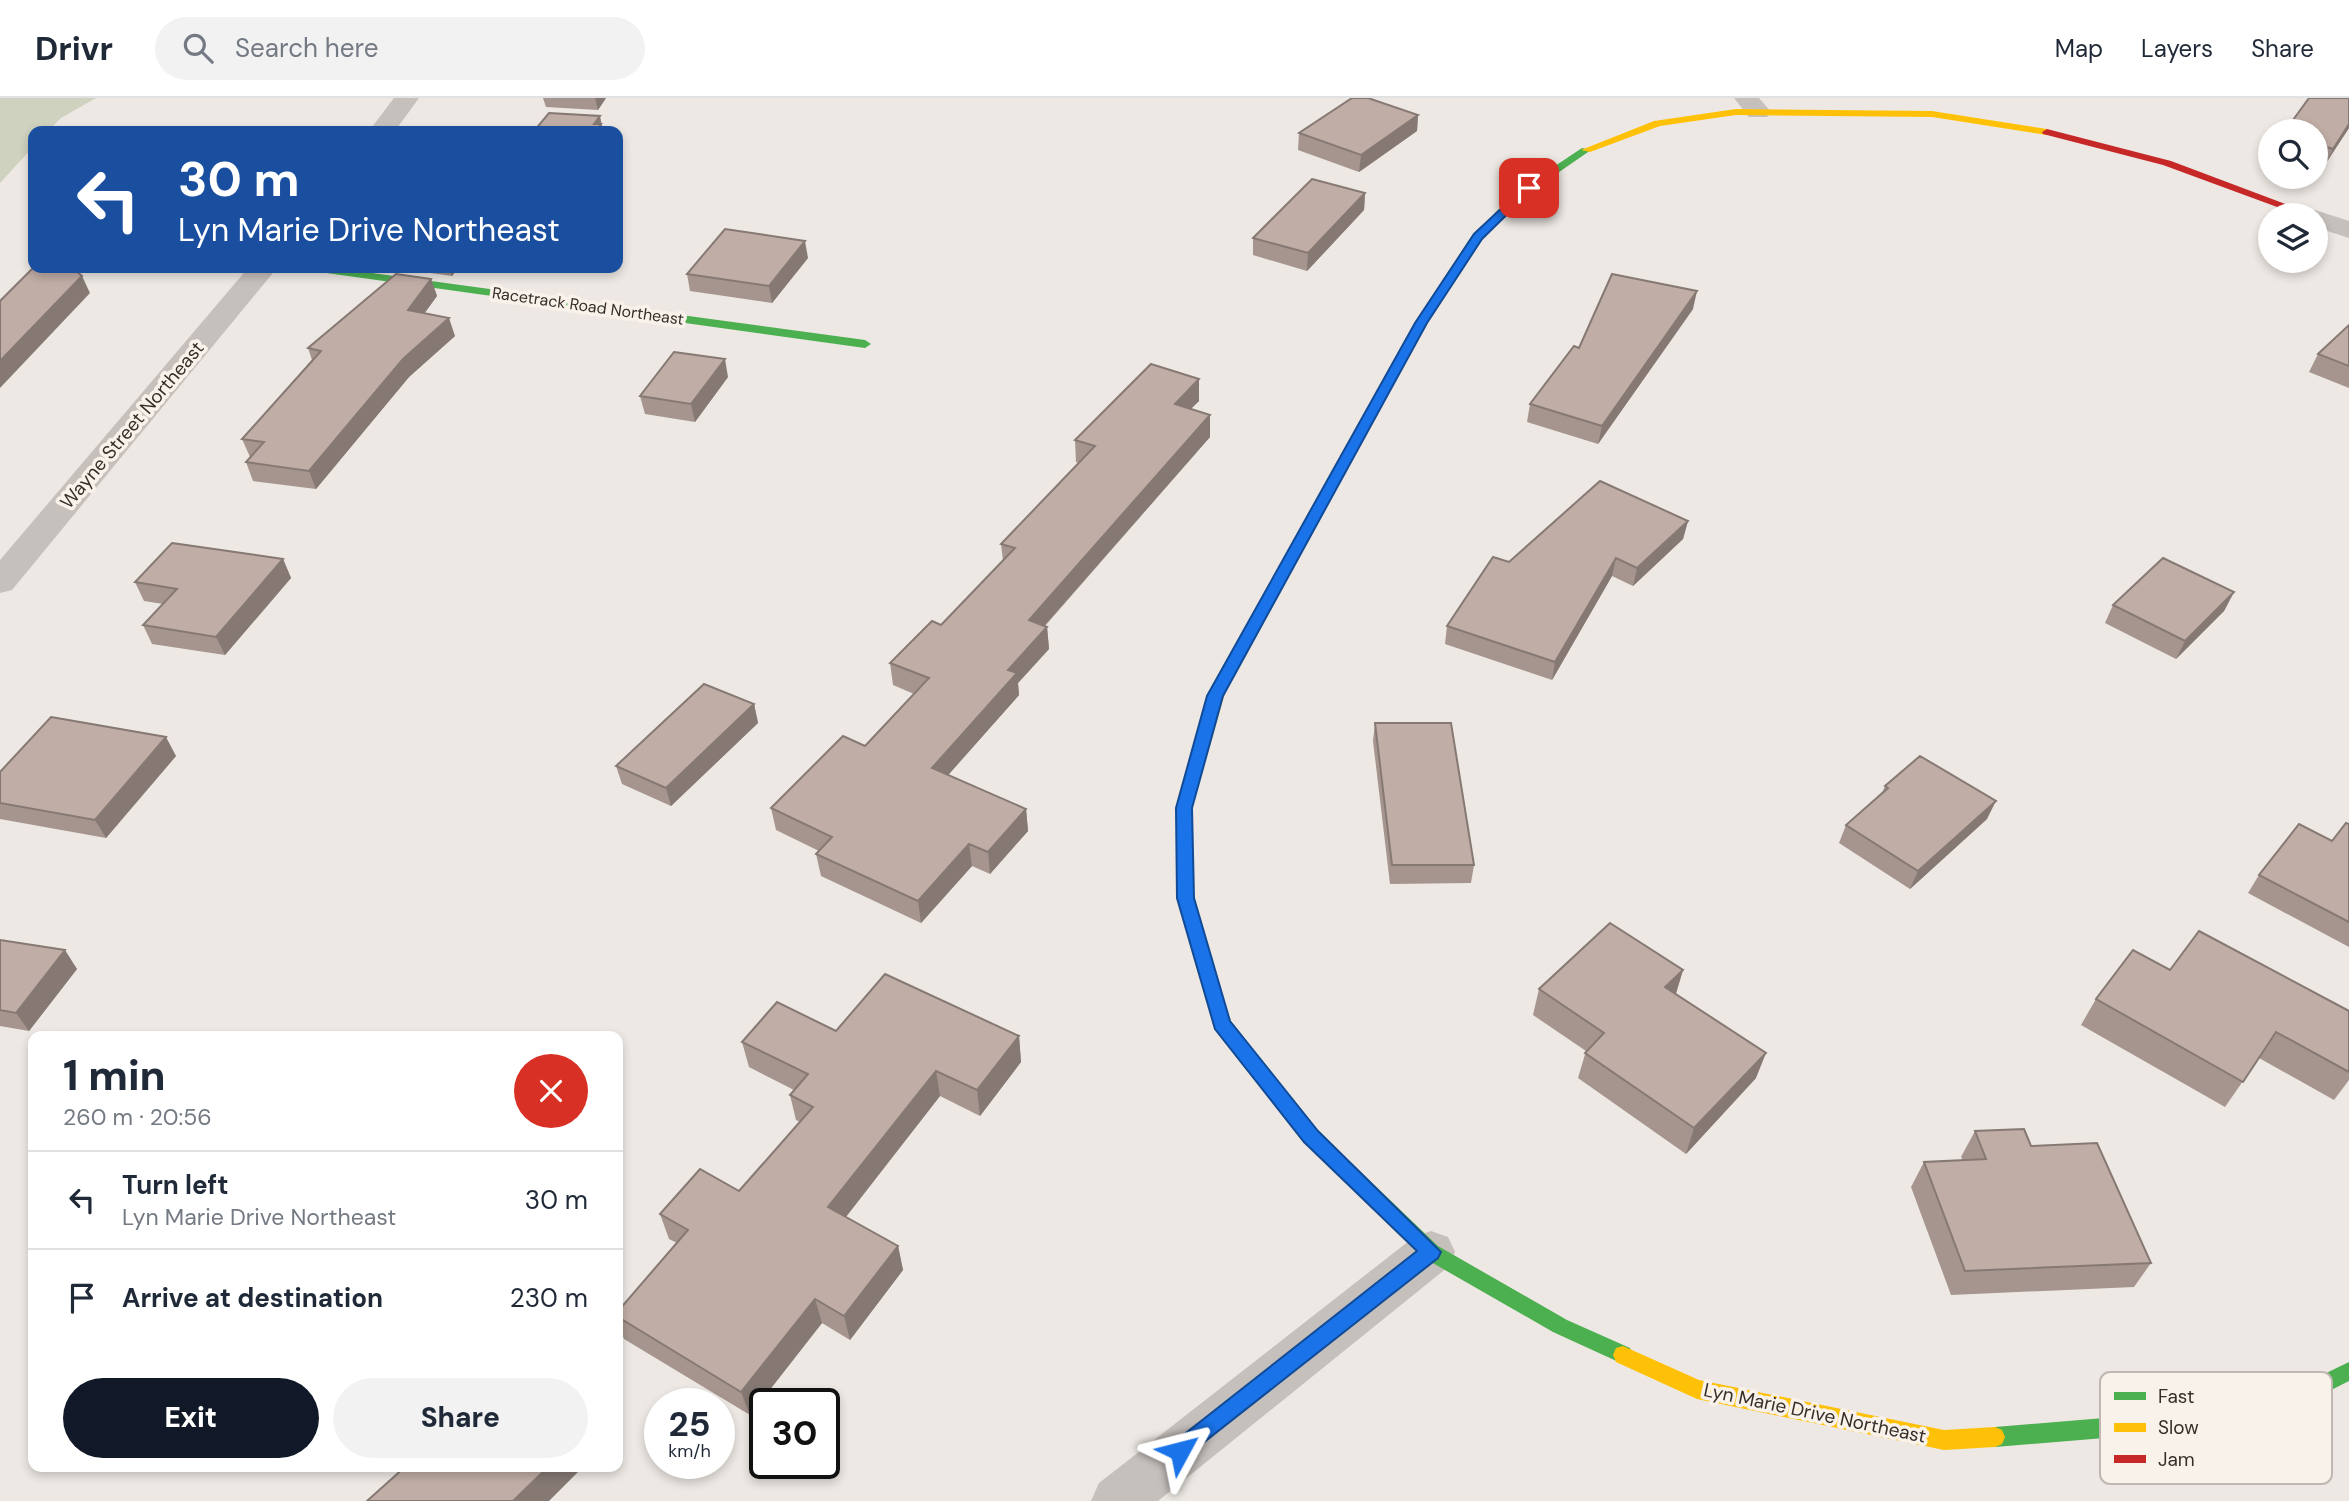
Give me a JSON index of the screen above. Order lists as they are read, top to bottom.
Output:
{
  "streets": {
    "street": ["Racetrack Road Northeast", "Wayne Street Northeast", "Lyn Marie Drive Northeast"]
  },
  "legend": ["Fast", "Slow", "Jam"],
  "page": {
    "header": "Drivr",
    "search": "Search here",
    "nav": ["Map", "Layers", "Share"],
    "turn": ["30 m", "Lyn Marie Drive Northeast"],
    "heading": ["1 min", "260 m · 20:56"],
    "list": [
      {
        "name": "Turn left",
        "note": "Lyn Marie Drive Northeast",
        "value": "30 m"
      },
      {
        "name": "Arrive at destination",
        "value": "230 m"
      }
    ],
    "buttons": ["Exit", "Share"],
    "speed": "25 km/h",
    "limit": "30"
  }
}
